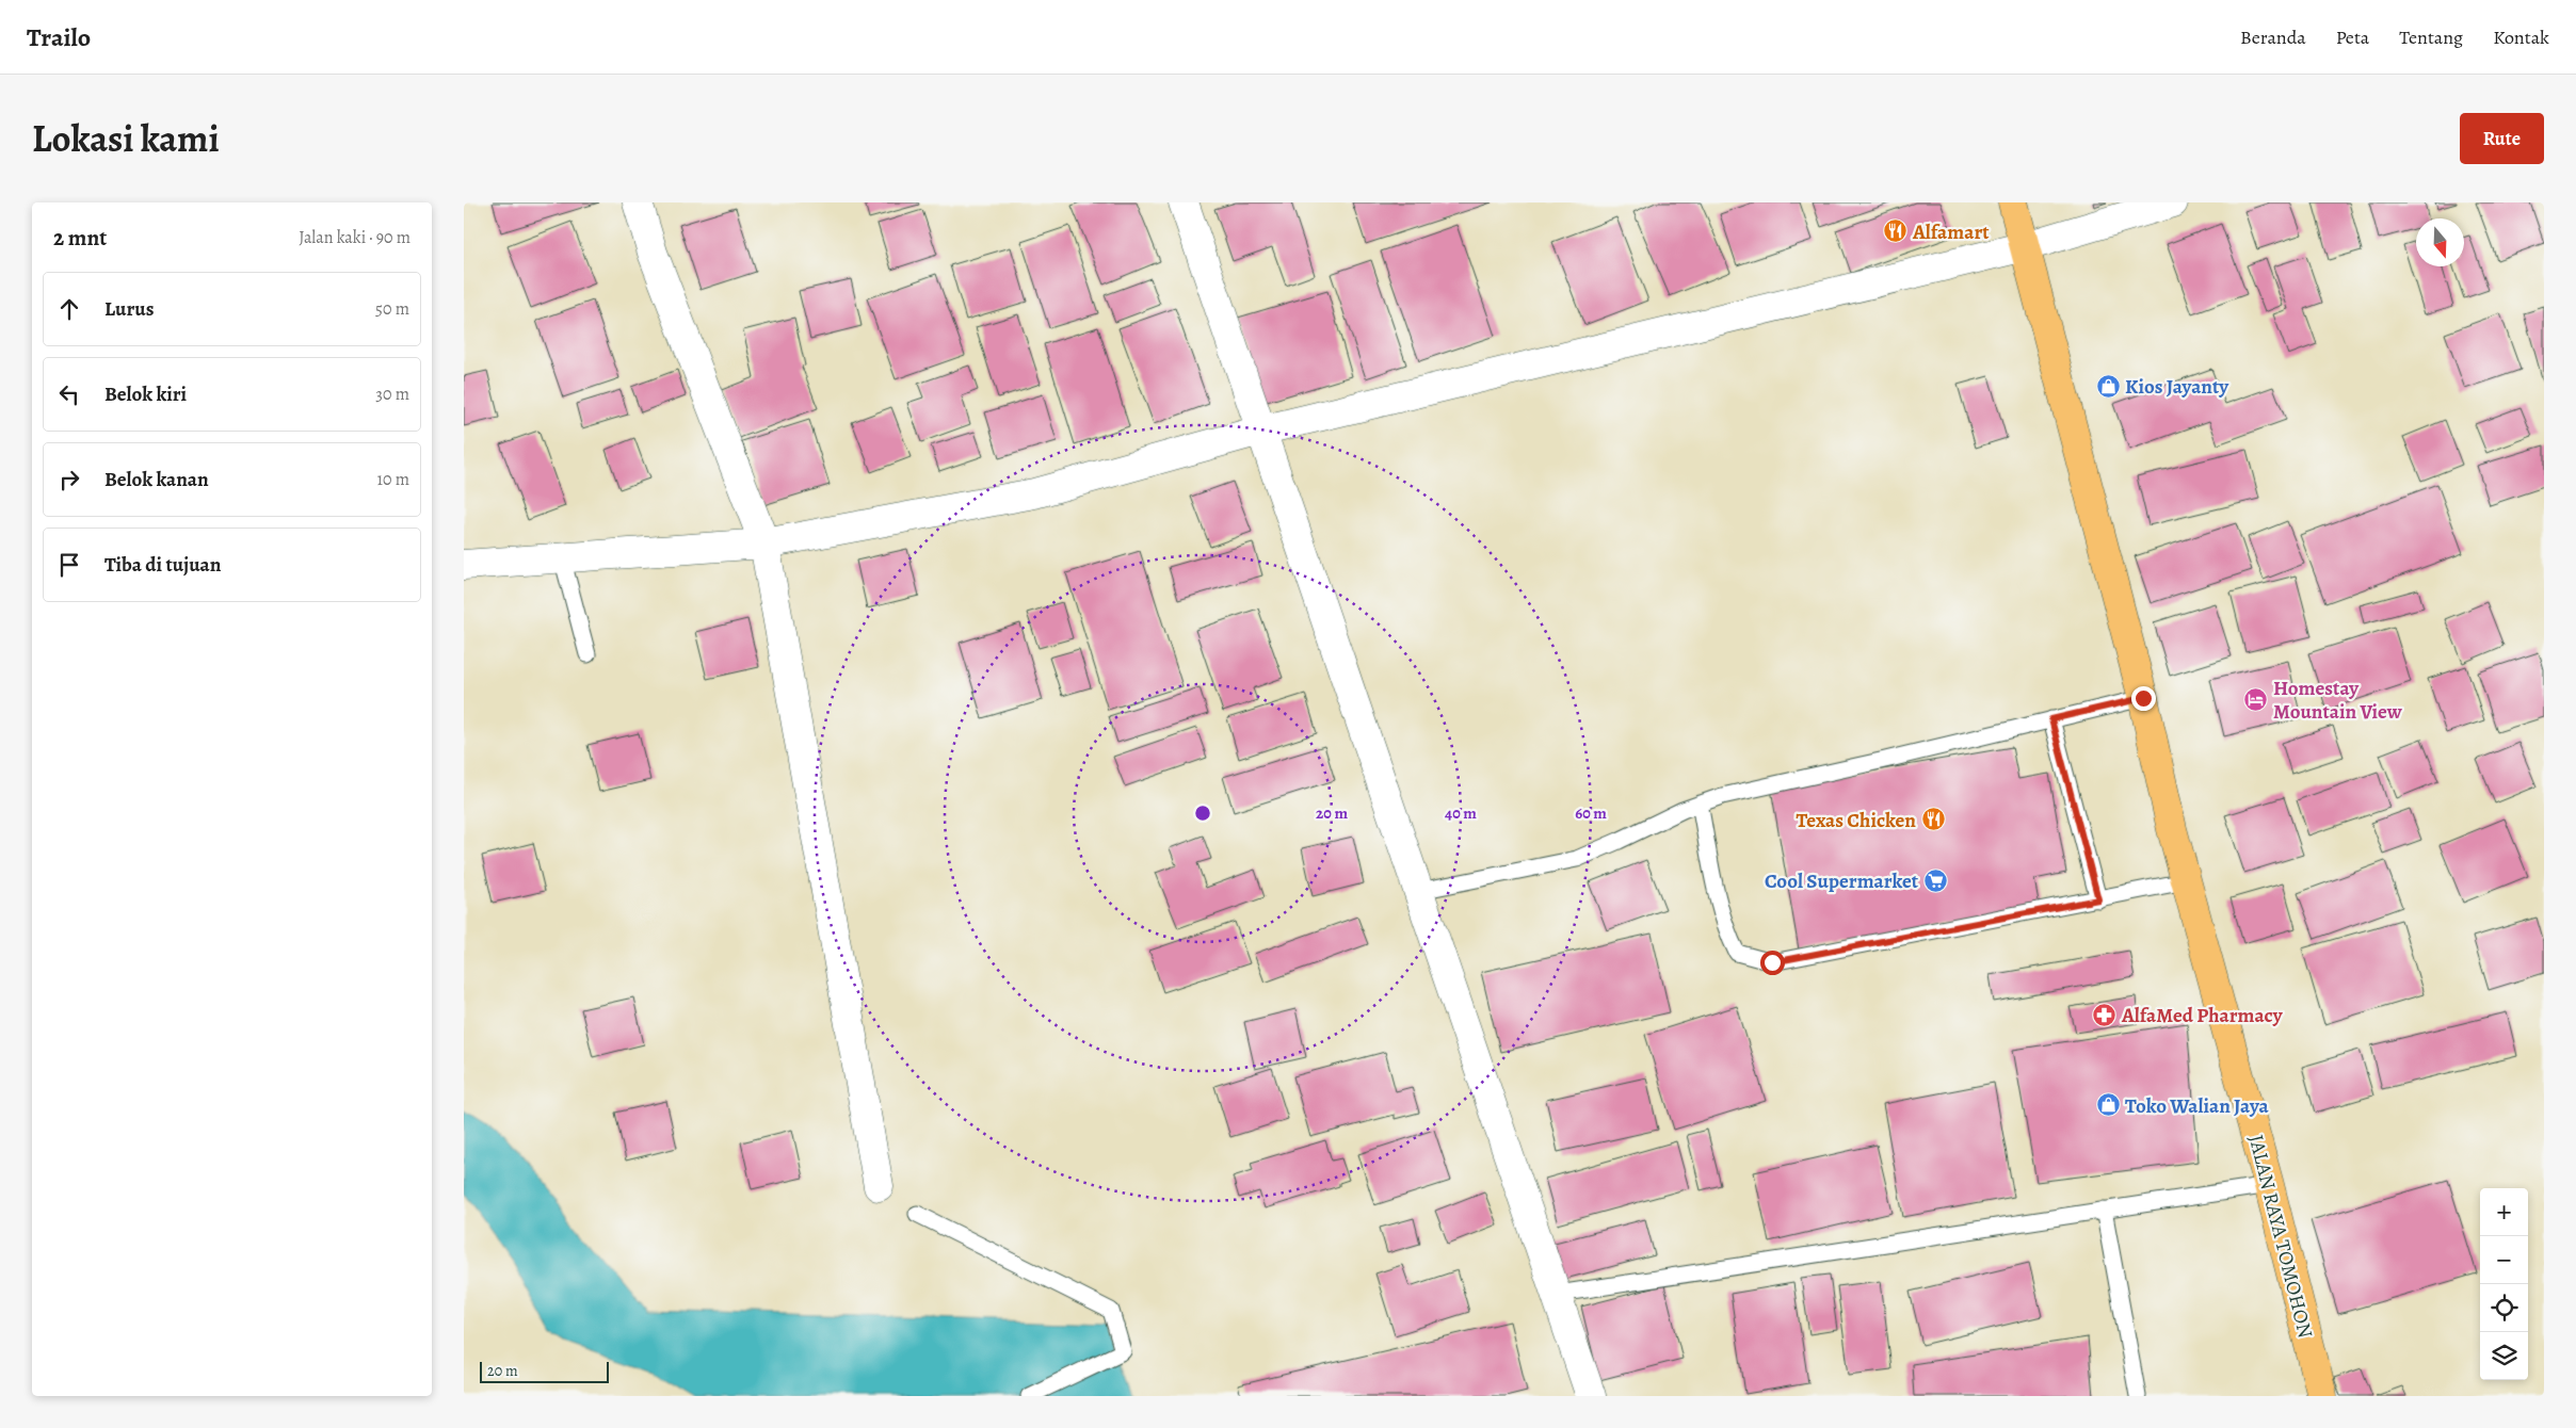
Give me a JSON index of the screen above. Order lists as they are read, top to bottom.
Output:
{
  "streets": {
    "highway": ["JALAN RAYA TOMOHON"]
  },
  "places": {
    "restaurant": ["Alfamart", "Texas Chicken"],
    "shop": ["Kios Jayanty", "Toko Walian Jaya"],
    "hotel": ["Homestay Mountain View"],
    "supermarket": ["Cool Supermarket"],
    "pharmacy": ["AlfaMed Pharmacy"]
  },
  "scale_bar": "20 m",
  "north": "bottom",
  "page": {
    "header": "Trailo",
    "nav": [
      "Beranda",
      "Peta",
      "Tentang",
      "Kontak"
    ],
    "title": "Lokasi kami",
    "buttons": "Rute",
    "heading": ["2 mnt", "Jalan kaki · 90 m"],
    "list": [
      ["Lurus", "50 m"],
      ["Belok kiri", "30 m"],
      ["Belok kanan", "10 m"],
      "Tiba di tujuan"
    ],
    "map_buttons": ["+", "−"],
    "scale": "20 m"
  },
  "rings": ["20 m", "40 m", "60 m"]
}
